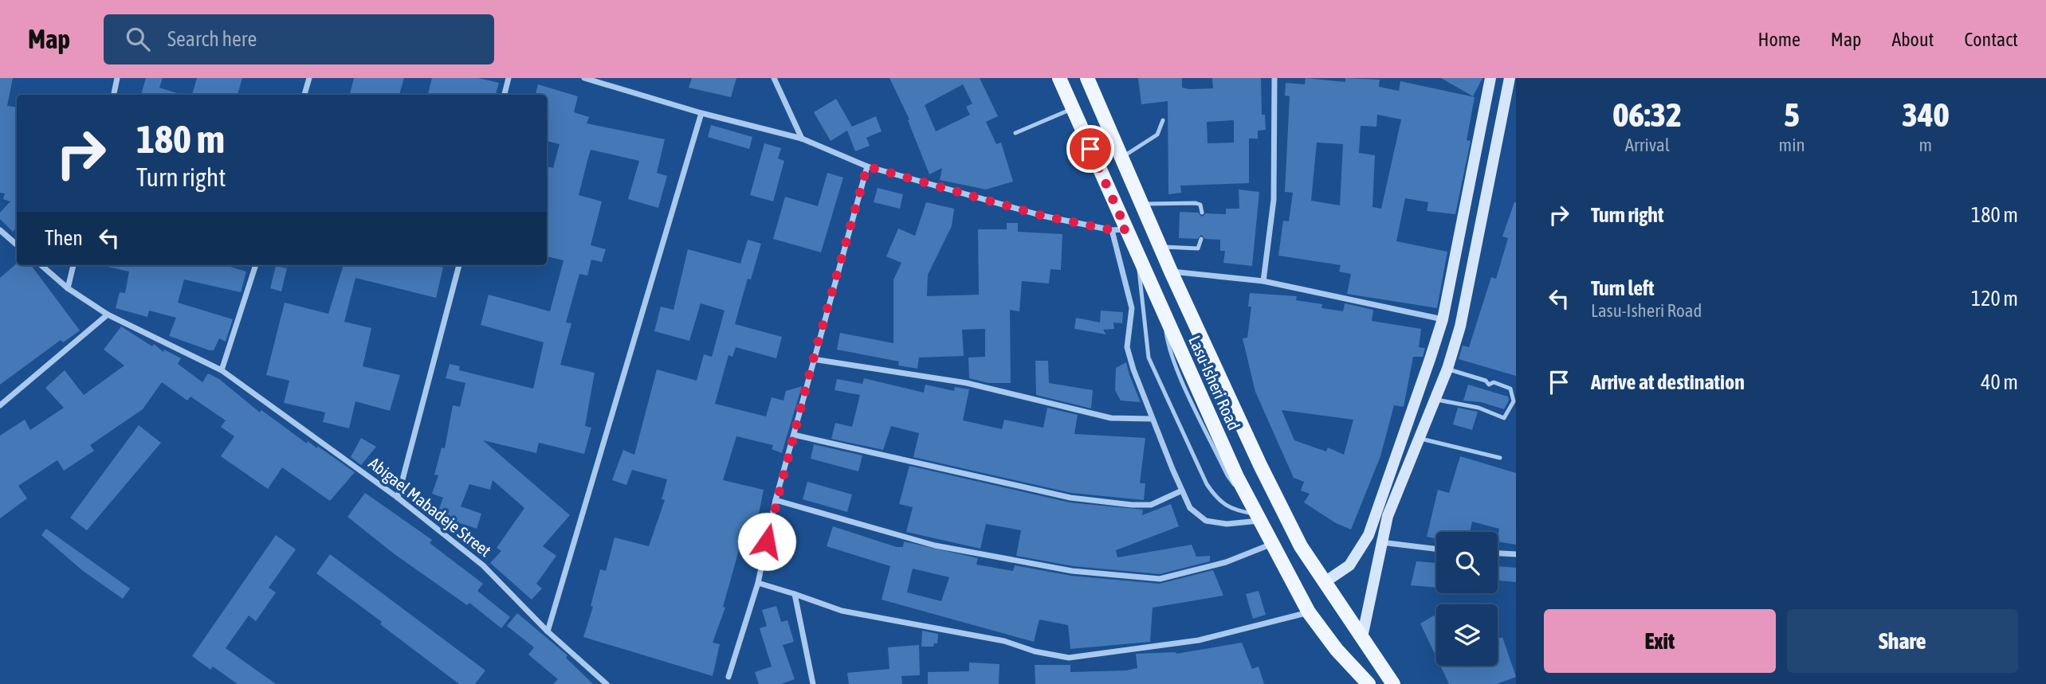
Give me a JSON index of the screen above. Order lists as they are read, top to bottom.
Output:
{
  "streets": {
    "main road": ["Lasu-Isheri Road"],
    "street": ["Abigael Mabadeje Street"]
  },
  "page": {
    "header": "Map",
    "search": "Search here",
    "nav": [
      "Home",
      "Map",
      "About",
      "Contact"
    ],
    "eta": [
      "06:32",
      "Arrival",
      "5",
      "min",
      "340",
      "m"
    ],
    "turn": ["180 m", "Turn right"],
    "list": [
      {
        "name": "Turn right",
        "value": "180 m"
      },
      {
        "name": "Turn left",
        "note": "Lasu-Isheri Road",
        "value": "120 m"
      },
      {
        "name": "Arrive at destination",
        "value": "40 m"
      }
    ],
    "then": "Then",
    "buttons": ["Exit", "Share"]
  }
}
